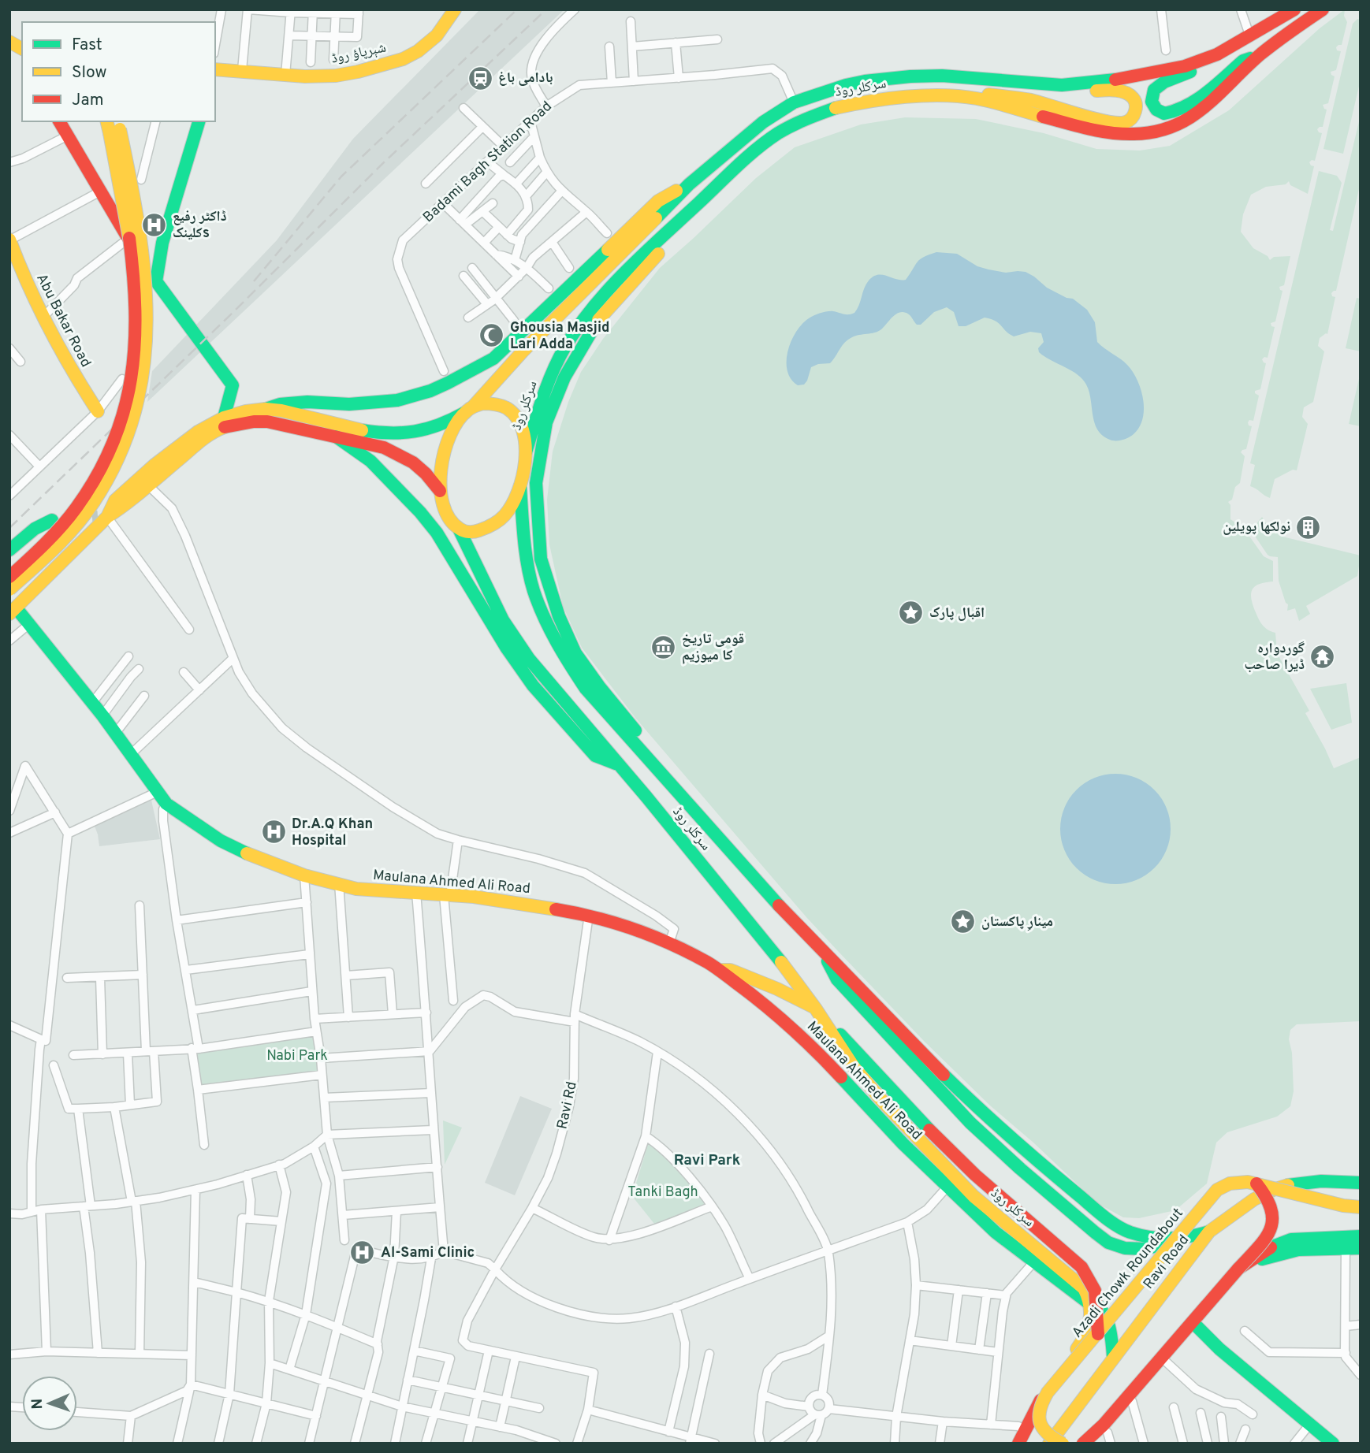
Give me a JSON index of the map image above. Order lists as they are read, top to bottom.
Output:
{
  "streets": {
    "main road": [
      "شېرپاؤ روڈ",
      "سرکلر روڈ",
      "Abu Bakar Road",
      "Maulana Ahmed Ali Road",
      "Ravi Road",
      "Azadi Chowk Roundabout"
    ],
    "street": ["Badami Bagh Station Road", "Ravi Rd"]
  },
  "crossings": [
    ["سرکلر روڈ", "Badami Bagh Station Road"],
    ["سرکلر روڈ", "Maulana Ahmed Ali Road"],
    ["سرکلر روڈ", "Ravi Road"],
    ["سرکلر روڈ", "Azadi Chowk Roundabout"],
    ["Maulana Ahmed Ali Road", "Ravi Rd"]
  ],
  "districts": ["Ravi Park"],
  "parks": ["Nabi Park", "Tanki Bagh"],
  "places": {
    "station": ["بادامی باغ"],
    "hospital": ["ڈاکٹر رفیع کلینکs", "Dr.A.Q Khan Hospital", "Al-Sami Clinic"],
    "mosque": ["Ghousia Masjid Lari Adda"],
    "building": ["نولکھا پویلین"],
    "place": ["اقبال پارک", "مینارِ پاکستان"],
    "museum": ["قومی تاریخ کا میوزیم"],
    "temple": ["گوردوارہ ڈیرا صاحب"]
  },
  "legend": ["Fast", "Slow", "Jam"],
  "north": "left"
}
